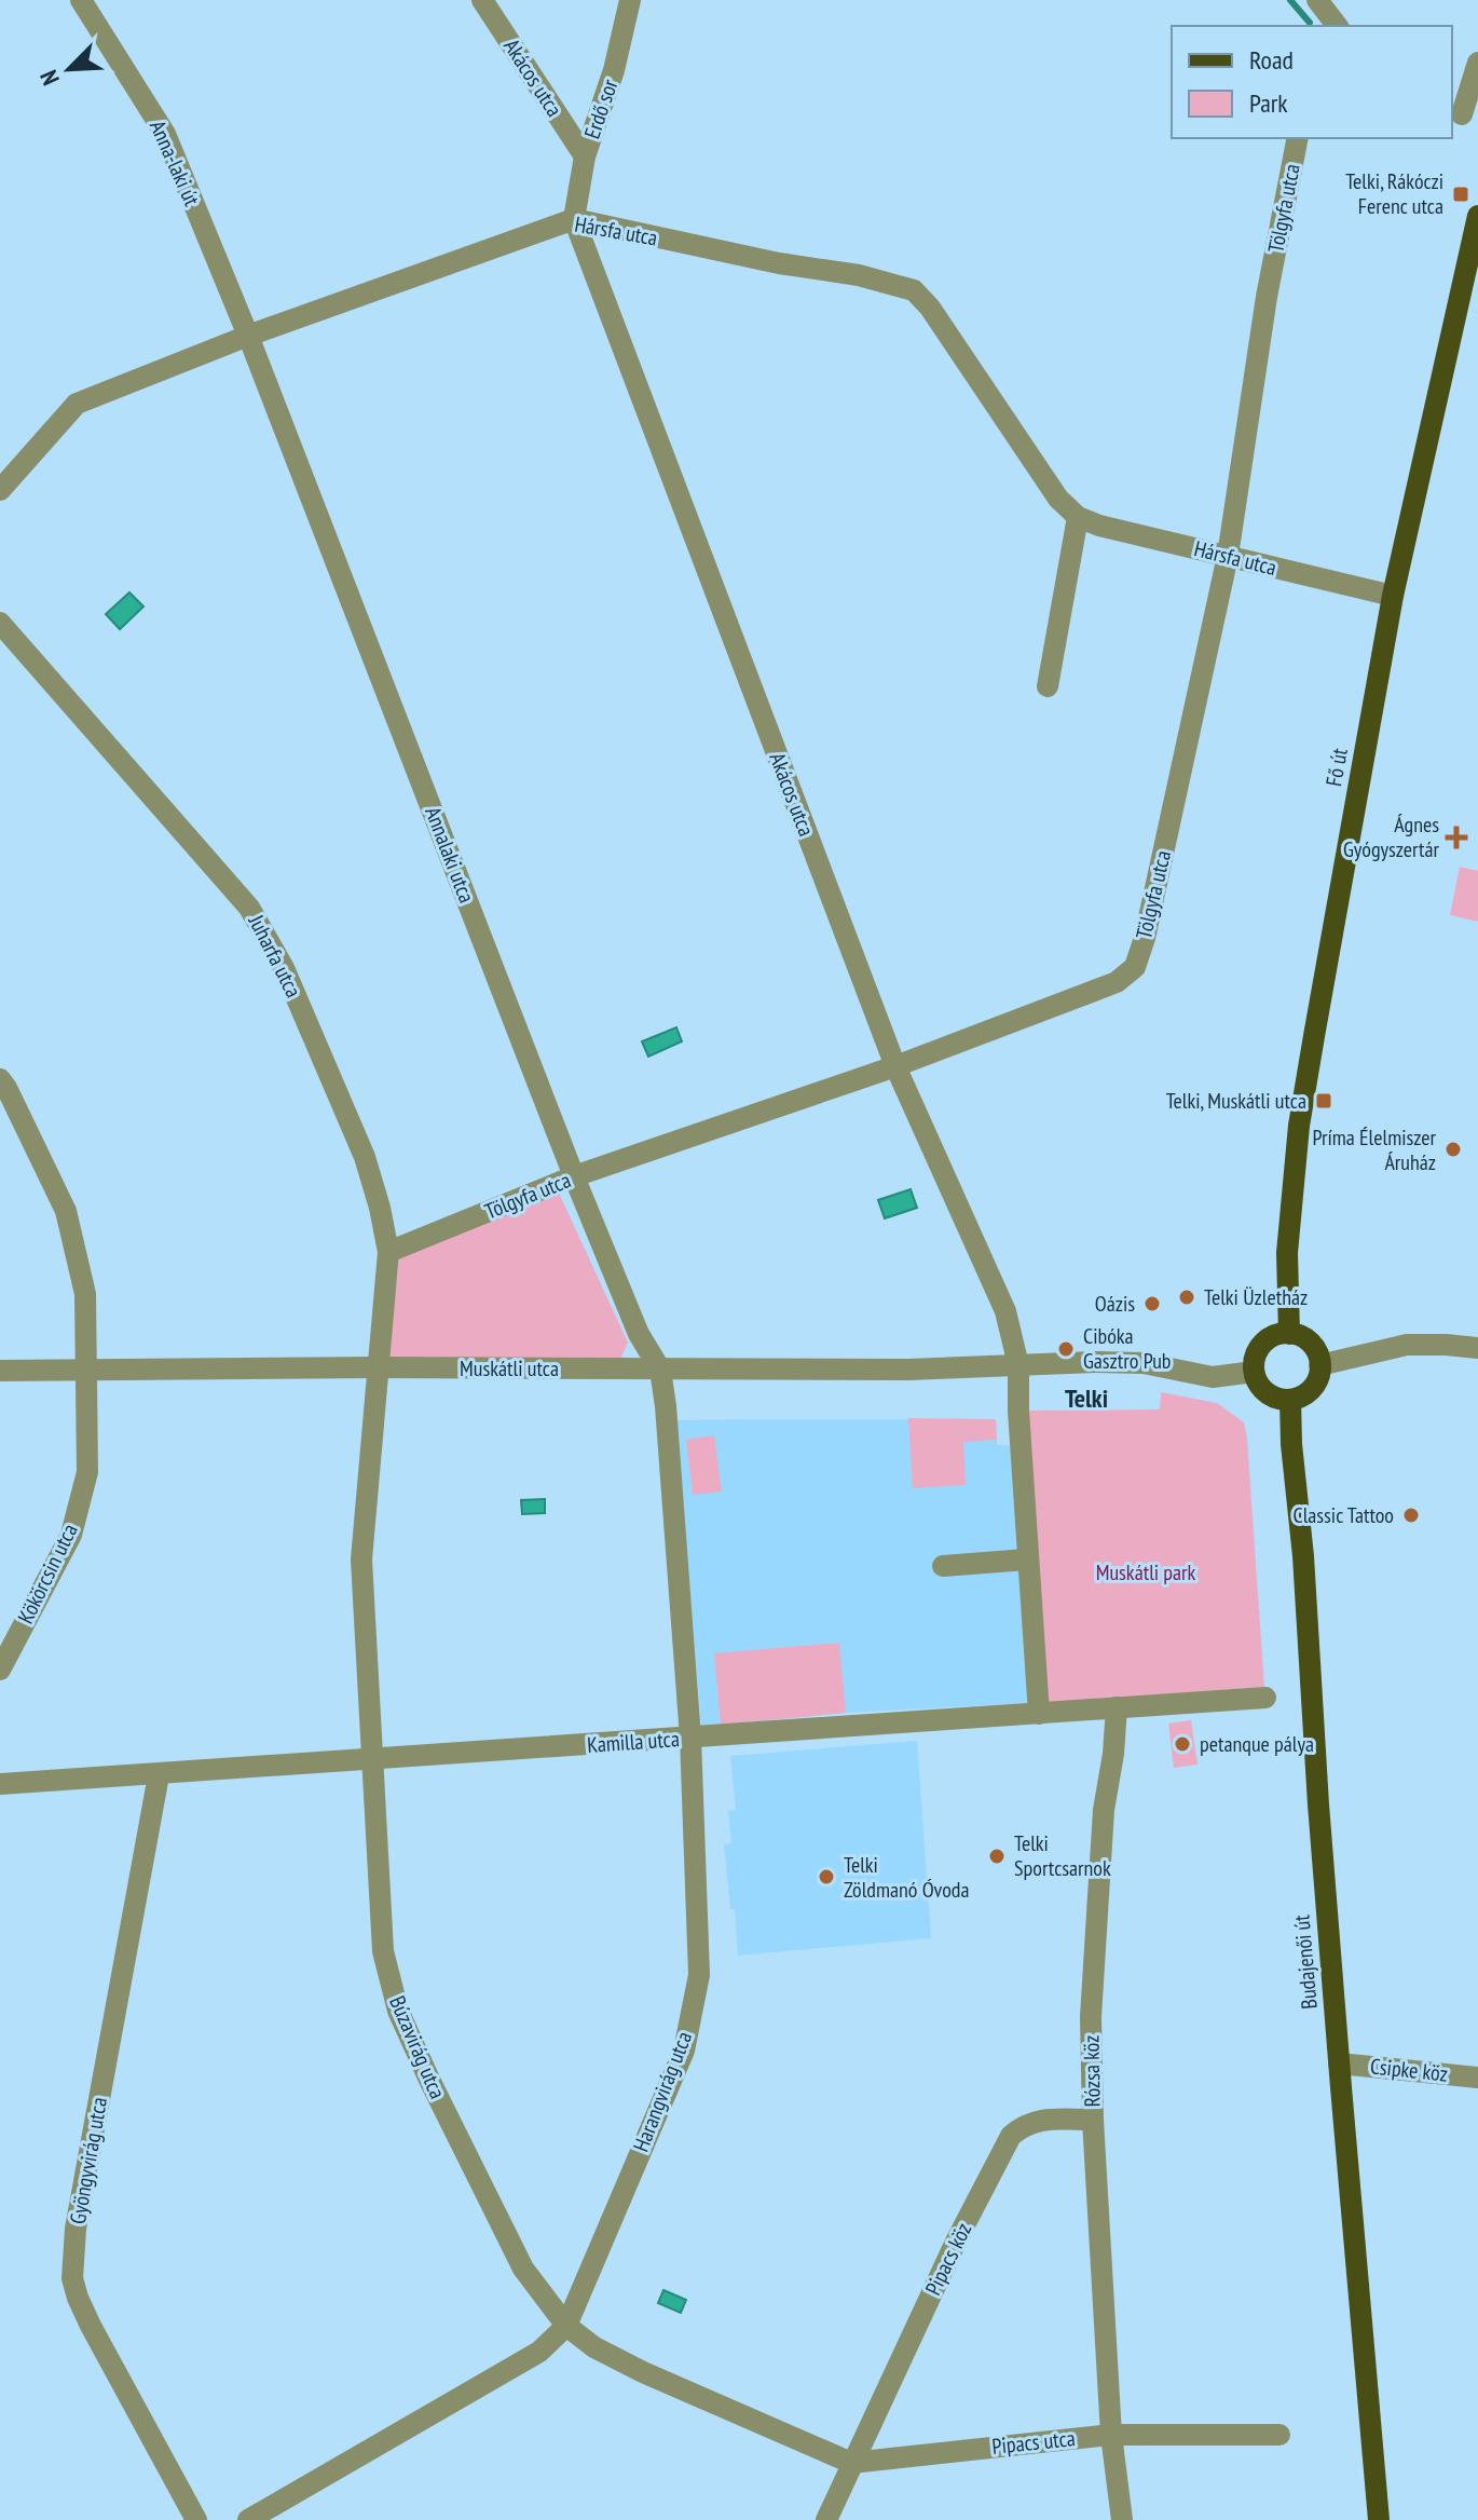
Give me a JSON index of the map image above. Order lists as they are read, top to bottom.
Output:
{
  "streets": {
    "main road": ["Fő út", "Budajenői út"],
    "street": [
      "Akácos utca",
      "Erdő sor",
      "Anna-laki út",
      "Tölgyfa utca",
      "Hársfa utca",
      "Annalaki utca",
      "Juharfa utca",
      "Muskátli utca",
      "Kökörcsin utca",
      "Kamilla utca",
      "Búzavirág utca",
      "Csipke köz",
      "Rózsa köz",
      "Harangvirág utca",
      "Gyöngyvirág utca",
      "Pipacs köz",
      "Pipacs utca"
    ]
  },
  "crossings": [
    ["Akácos utca", "Erdő sor"],
    ["Akácos utca", "Tölgyfa utca"],
    ["Akácos utca", "Hársfa utca"],
    ["Akácos utca", "Muskátli utca"],
    ["Erdő sor", "Hársfa utca"],
    ["Anna-laki út", "Hársfa utca"],
    ["Anna-laki út", "Annalaki utca"],
    ["Tölgyfa utca", "Hársfa utca"],
    ["Tölgyfa utca", "Annalaki utca"],
    ["Tölgyfa utca", "Juharfa utca"],
    ["Hársfa utca", "Fő út"],
    ["Hársfa utca", "Annalaki utca"],
    ["Fő út", "Muskátli utca"],
    ["Fő út", "Budajenői út"],
    ["Annalaki utca", "Muskátli utca"],
    ["Annalaki utca", "Harangvirág utca"],
    ["Juharfa utca", "Muskátli utca"],
    ["Juharfa utca", "Búzavirág utca"],
    ["Muskátli utca", "Kökörcsin utca"],
    ["Muskátli utca", "Budajenői út"],
    ["Muskátli utca", "Búzavirág utca"],
    ["Muskátli utca", "Harangvirág utca"],
    ["Kamilla utca", "Búzavirág utca"],
    ["Kamilla utca", "Rózsa köz"],
    ["Kamilla utca", "Harangvirág utca"],
    ["Kamilla utca", "Gyöngyvirág utca"],
    ["Budajenői út", "Csipke köz"],
    ["Búzavirág utca", "Harangvirág utca"],
    ["Búzavirág utca", "Pipacs köz"],
    ["Búzavirág utca", "Pipacs utca"],
    ["Rózsa köz", "Pipacs köz"],
    ["Rózsa köz", "Pipacs utca"],
    ["Pipacs köz", "Pipacs utca"]
  ],
  "districts": ["Telki"],
  "parks": ["Muskátli park"],
  "places": {
    "transit": ["Telki, Rákóczi Ferenc utca", "Telki, Muskátli utca"],
    "health": ["Ágnes Gyógyszertár"],
    "other": [
      "Príma Élelmiszer Áruház",
      "Telki Üzletház",
      "Oázis",
      "Cibóka Gasztro Pub",
      "Classic Tattoo",
      "petanque pálya",
      "Telki Sportcsarnok",
      "Telki Zöldmanó Óvoda"
    ]
  },
  "legend": ["Road", "Park"],
  "north": "bottom left"
}
